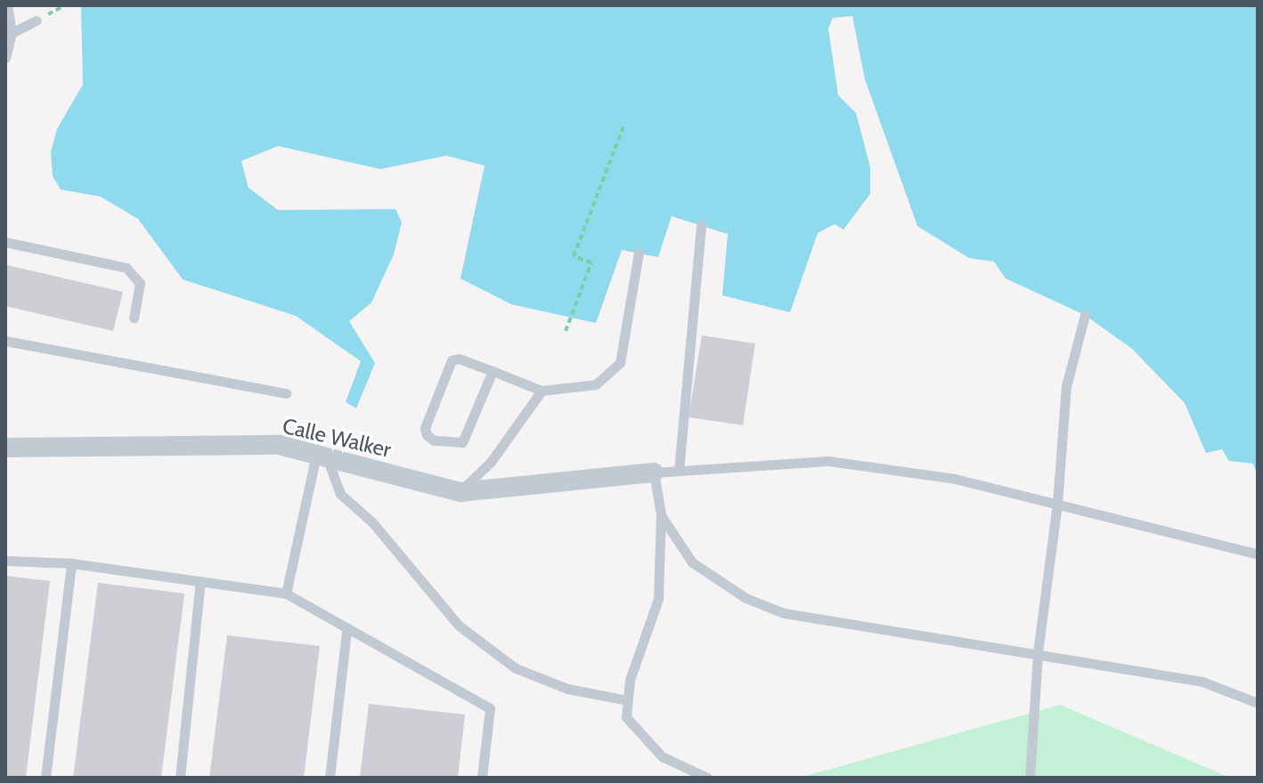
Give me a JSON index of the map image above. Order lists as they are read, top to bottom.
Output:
{
  "streets": {
    "street": ["Calle Walker"]
  }
}
